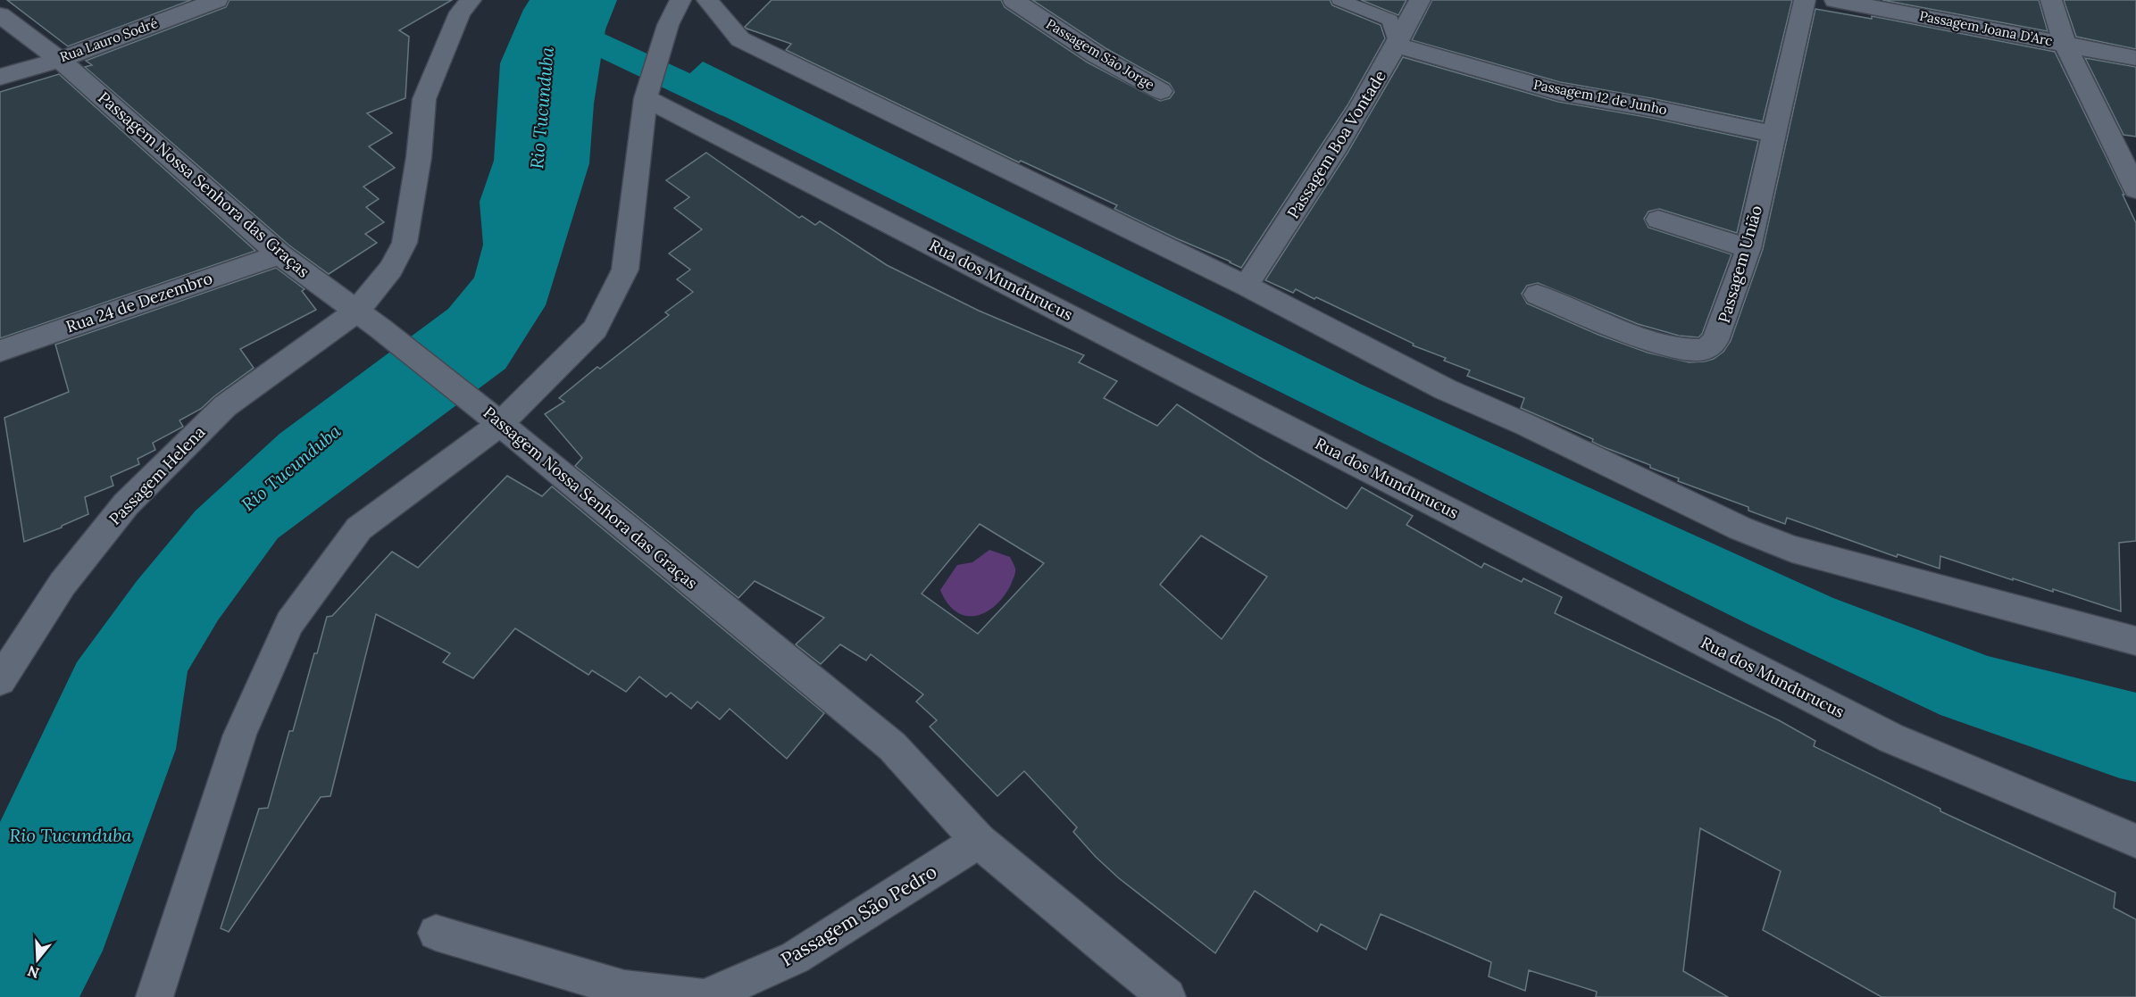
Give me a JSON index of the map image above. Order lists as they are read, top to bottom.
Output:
{
  "streets": {
    "street": [
      "Passagem Joana D’Arc",
      "Rua Lauro Sodré",
      "Passagem São Jorge",
      "Passagem 12 de Junho",
      "Passagem Boa Vontade",
      "Passagem Nossa Senhora das Graças",
      "Passagem União",
      "Rua dos Mundurucus",
      "Rua 24 de Dezembro",
      "Passagem Helena",
      "Passagem São Pedro"
    ]
  },
  "crossings": [
    ["Rua Lauro Sodré", "Passagem Nossa Senhora das Graças"],
    ["Passagem 12 de Junho", "Passagem Boa Vontade"],
    ["Passagem 12 de Junho", "Passagem União"],
    ["Passagem Nossa Senhora das Graças", "Rua 24 de Dezembro"],
    ["Passagem Nossa Senhora das Graças", "Passagem Helena"],
    ["Passagem Nossa Senhora das Graças", "Passagem São Pedro"]
  ],
  "water": ["Rio Tucunduba"],
  "north": "bottom"
}
